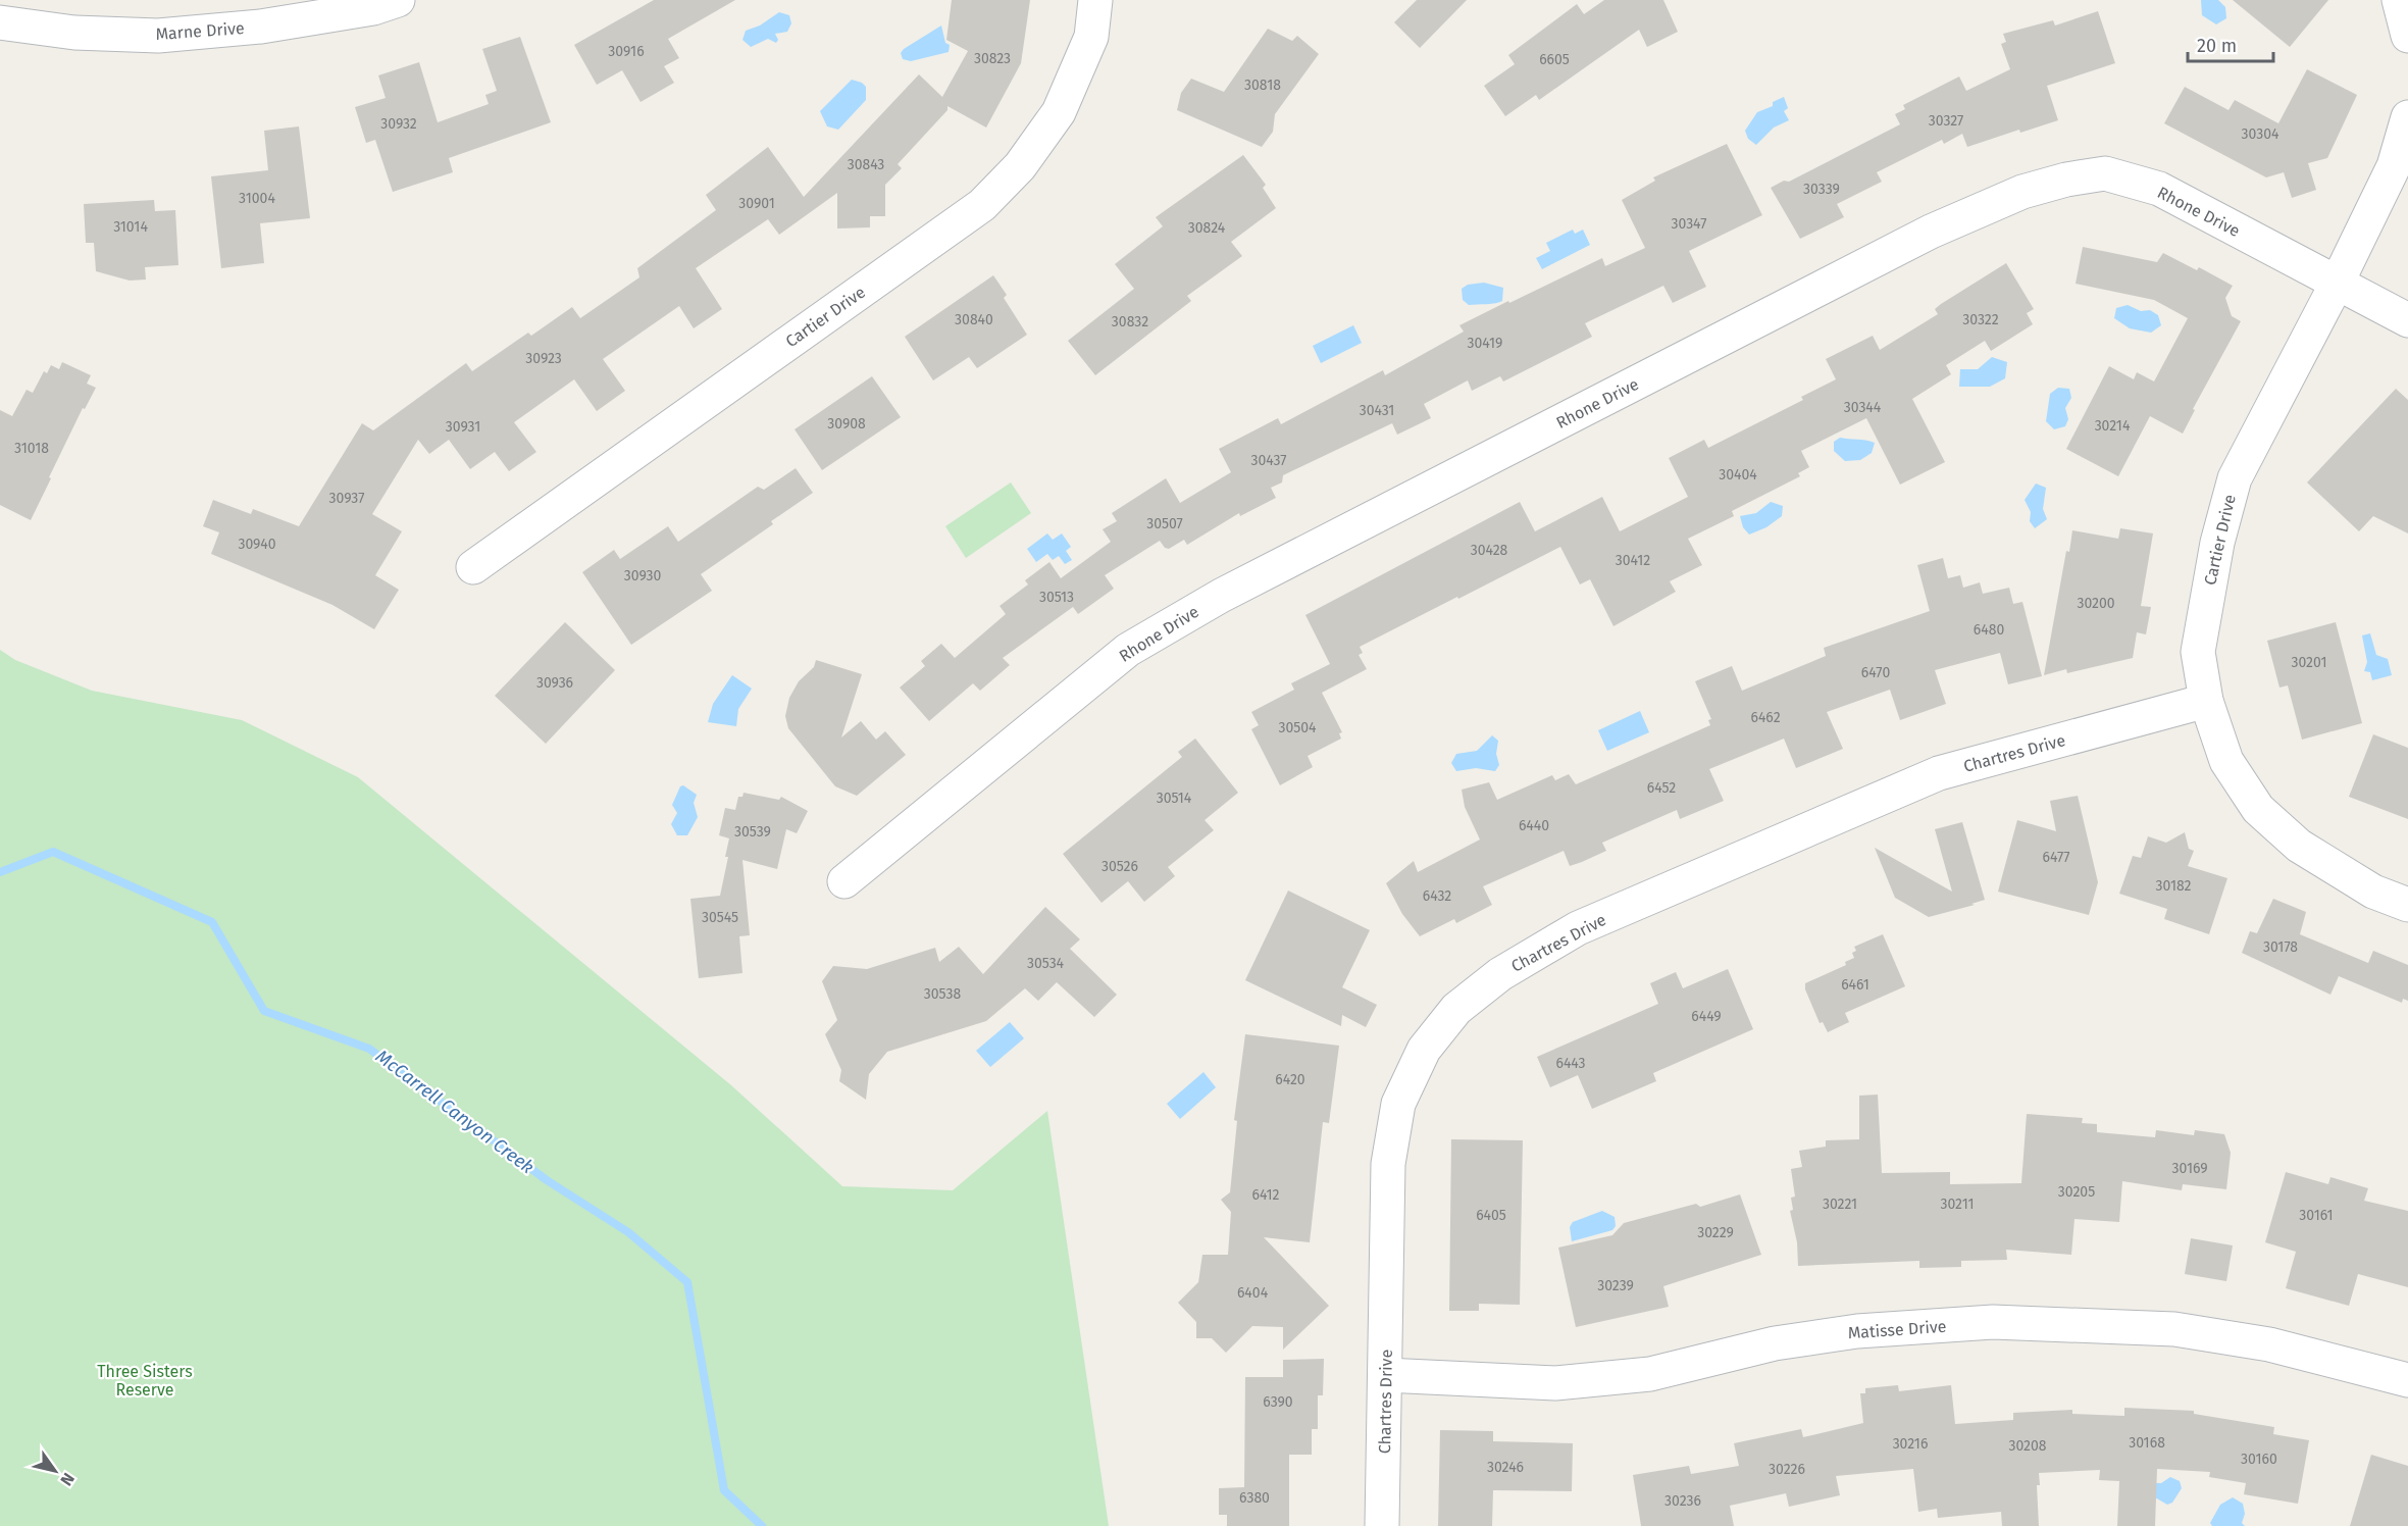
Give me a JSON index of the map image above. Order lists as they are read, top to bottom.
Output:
{
  "streets": {
    "street": [
      "Marne Drive",
      "Rhone Drive",
      "Cartier Drive",
      "Chartres Drive",
      "Matisse Drive"
    ]
  },
  "crossings": [
    ["Rhone Drive", "Cartier Drive"],
    ["Cartier Drive", "Chartres Drive"],
    ["Chartres Drive", "Matisse Drive"]
  ],
  "water": ["McCarrell Canyon Creek"],
  "parks": ["Three Sisters Reserve"],
  "house_numbers": [
    "30916",
    "30823",
    "6605",
    "30818",
    "30327",
    "30932",
    "30304",
    "30843",
    "30339",
    "31004",
    "30901",
    "30347",
    "31014",
    "30824",
    "30840",
    "30322",
    "30832",
    "30419",
    "30923",
    "30344",
    "30431",
    "30908",
    "30214",
    "30931",
    "31018",
    "30437",
    "30404",
    "30937",
    "30507",
    "30940",
    "30428",
    "30412",
    "30930",
    "30513",
    "30200",
    "6480",
    "30201",
    "6470",
    "30936",
    "6462",
    "30504",
    "6452",
    "30514",
    "6440",
    "30539",
    "6477",
    "30526",
    "30182",
    "6432",
    "30545",
    "30178",
    "30534",
    "6461",
    "30538",
    "6449",
    "6443",
    "6420",
    "30169",
    "30205",
    "6412",
    "30221",
    "30211",
    "6405",
    "30161",
    "30229",
    "30239",
    "6404",
    "6390",
    "30168",
    "30216",
    "30208",
    "30160",
    "30246",
    "30226",
    "6380",
    "30236"
  ],
  "scale_bar": "20 m",
  "north": "bottom right"
}
